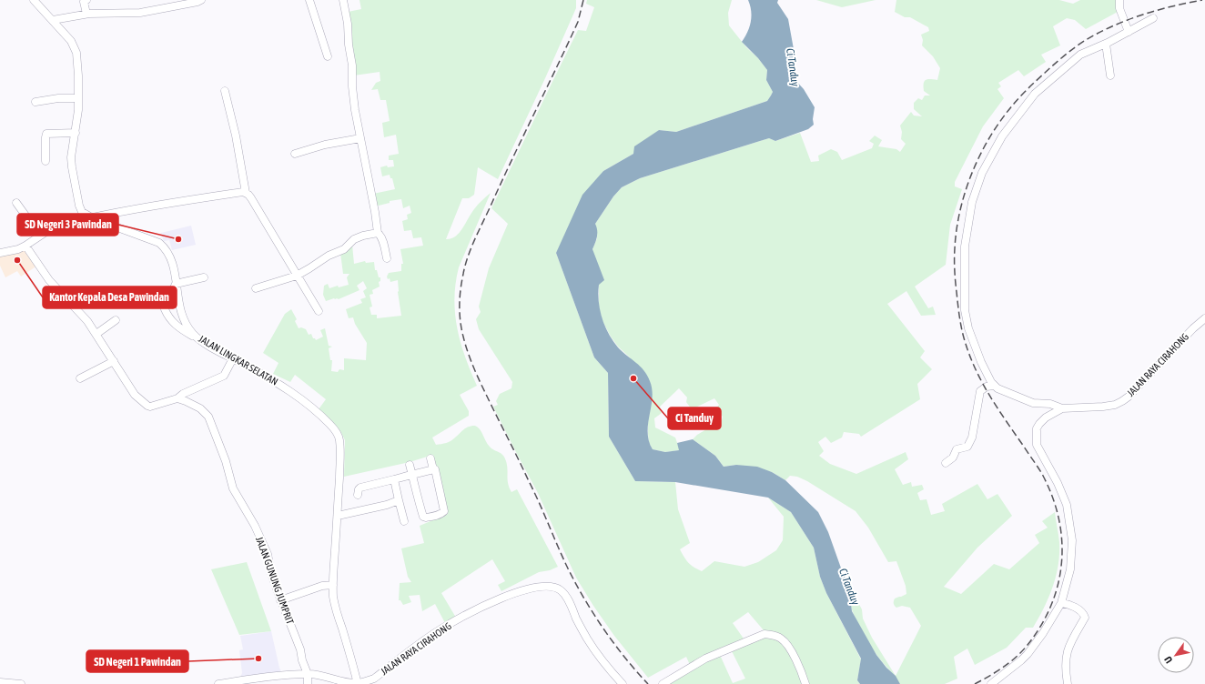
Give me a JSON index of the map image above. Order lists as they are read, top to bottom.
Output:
{
  "streets": {
    "street": ["JALAN LINGKAR SELATAN", "JALAN RAYA CIRAHONG", "JALAN GUNUNG JUMPRIT"]
  },
  "crossings": [
    ["JALAN LINGKAR SELATAN", "JALAN RAYA CIRAHONG"],
    ["JALAN RAYA CIRAHONG", "JALAN GUNUNG JUMPRIT"]
  ],
  "water": ["Ci Tanduy"],
  "places": [
    "SD Negeri 3 Pawindan",
    "Kantor Kepala Desa Pawindan",
    "Ci Tanduy",
    "SD Negeri 1 Pawindan"
  ],
  "north": "bottom left"
}
